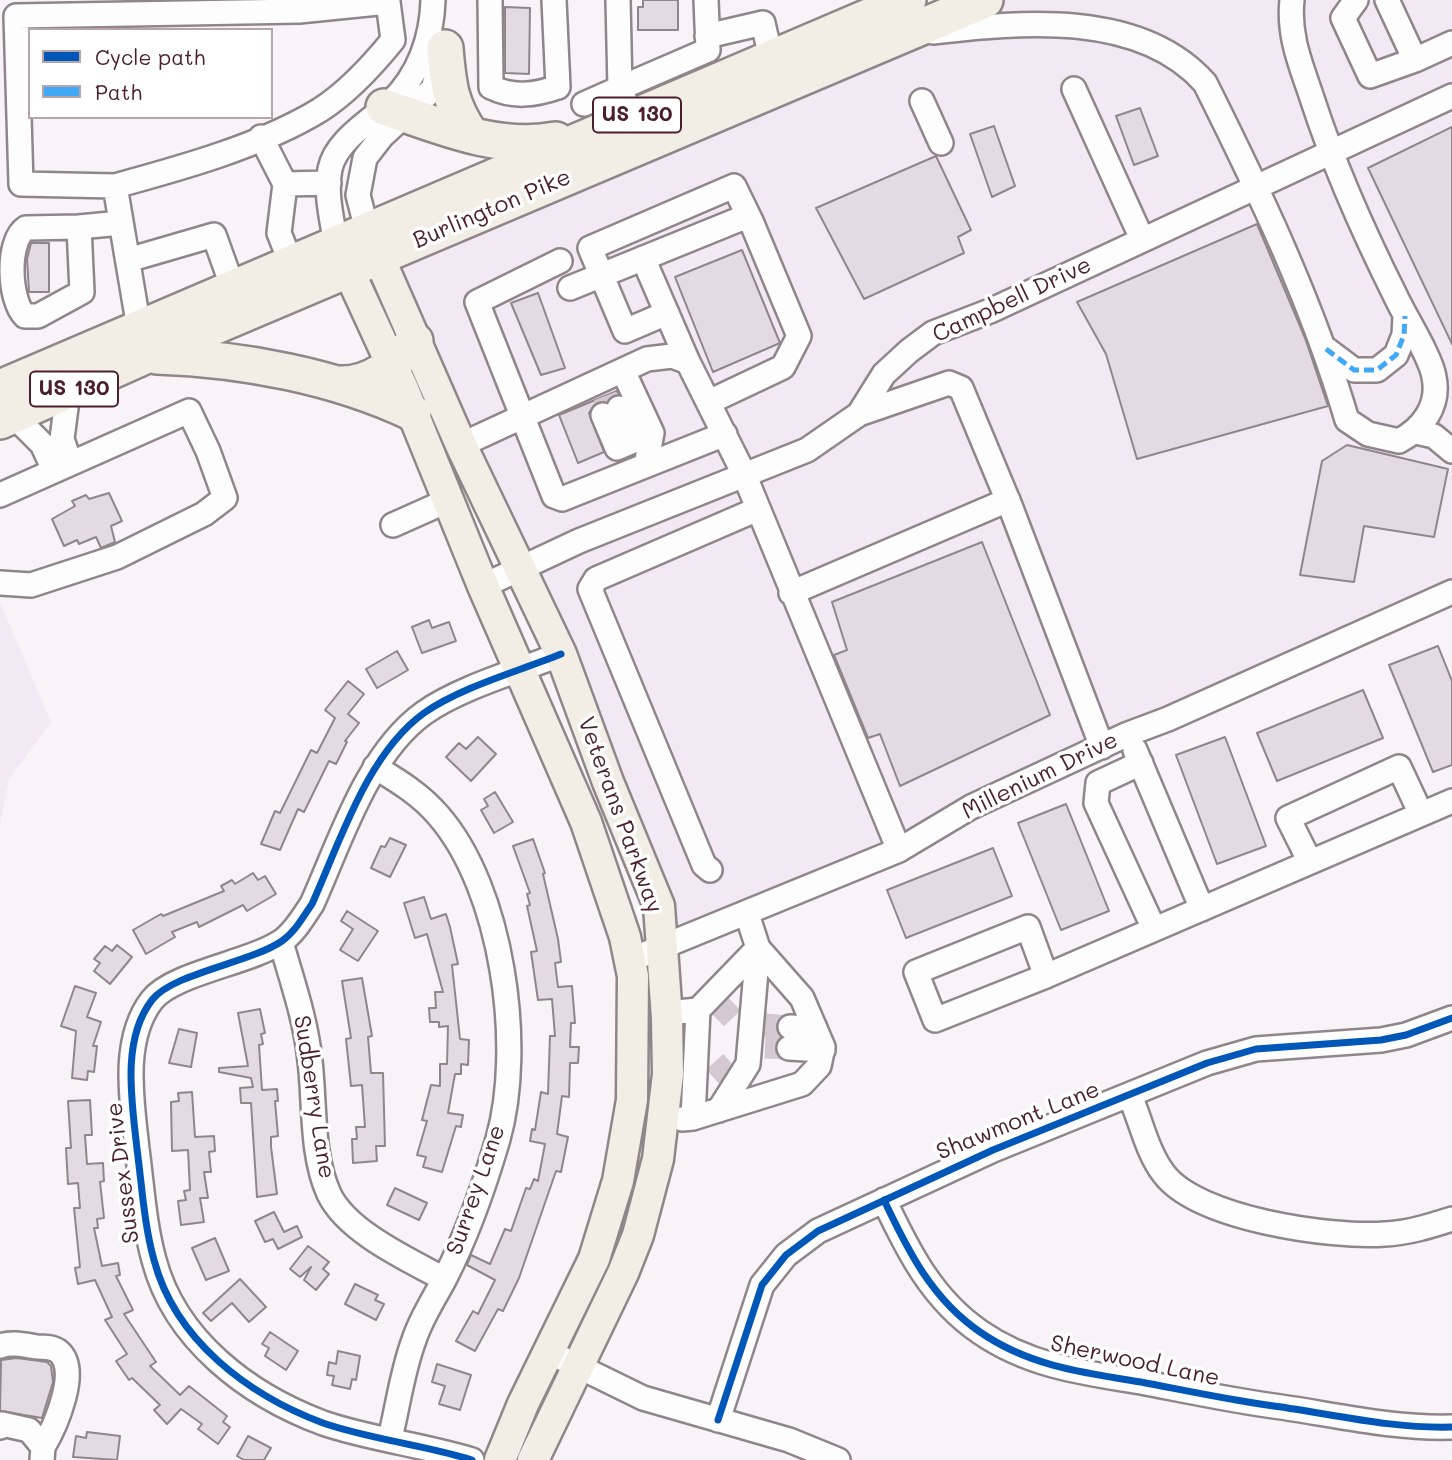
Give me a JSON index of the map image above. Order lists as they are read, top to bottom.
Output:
{
  "streets": {
    "highway": ["US 130", "Burlington Pike"],
    "main road": ["Veterans Parkway"],
    "street": [
      "Campbell Drive",
      "Millenium Drive",
      "Sudberry Lane",
      "Shawmont Lane",
      "Sussex Drive",
      "Surrey Lane",
      "Sherwood Lane"
    ]
  },
  "crossings": [
    ["Burlington Pike", "Veterans Parkway"],
    ["Campbell Drive", "Veterans Parkway"],
    ["Millenium Drive", "Veterans Parkway"],
    ["Veterans Parkway", "Sussex Drive"],
    ["Sudberry Lane", "Sussex Drive"],
    ["Sudberry Lane", "Surrey Lane"],
    ["Shawmont Lane", "Sherwood Lane"],
    ["Sussex Drive", "Surrey Lane"]
  ],
  "legend": ["Cycle path", "Path"]
}
